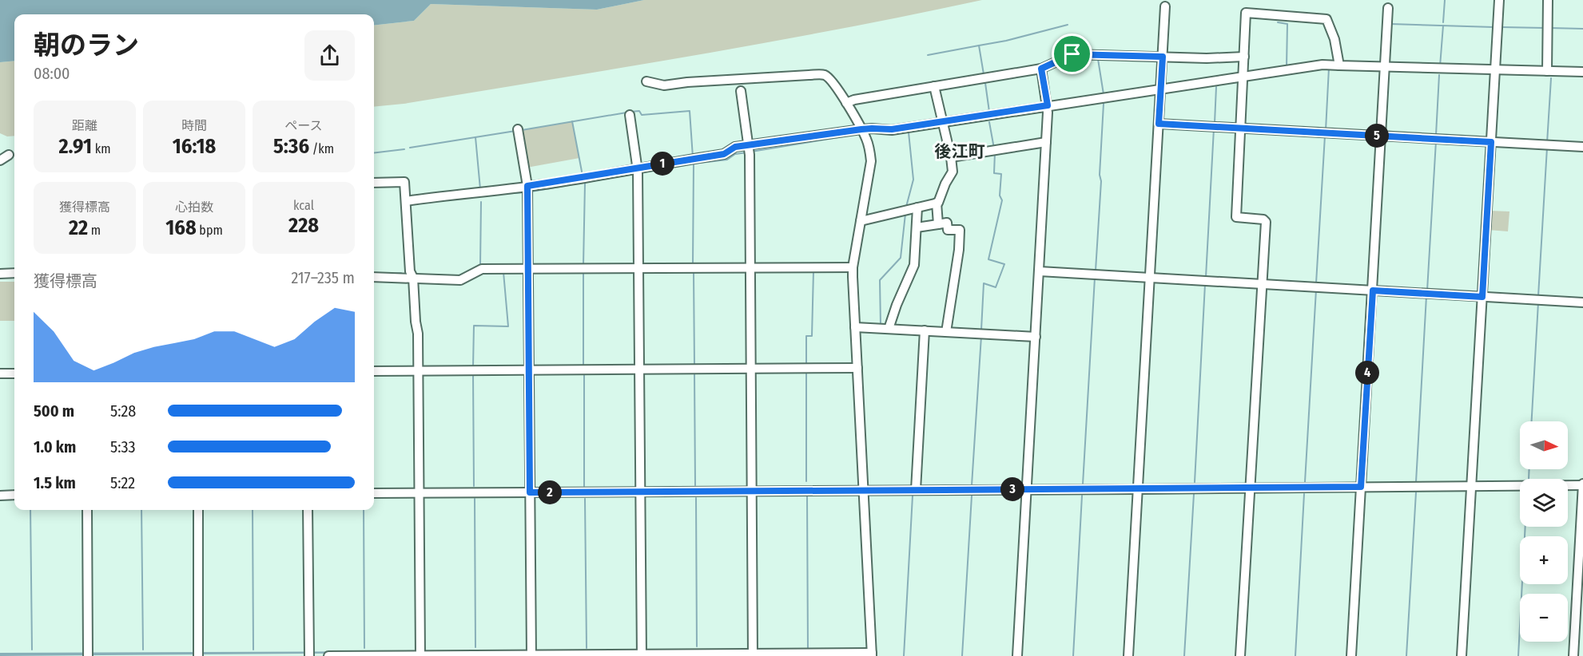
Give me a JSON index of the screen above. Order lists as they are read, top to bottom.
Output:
{
  "districts": ["後江町"],
  "north": "right",
  "page": {
    "heading": ["朝のラン", "08:00"],
    "stats": [
      ["距離", "2.91 km"],
      ["時間", "16:18"],
      ["ペース", "5:36 /km"],
      ["獲得標高", "22 m"],
      ["心拍数", "168 bpm"],
      ["kcal", "228"]
    ],
    "pins": [
      "5",
      "1",
      "4",
      "3",
      "2"
    ],
    "chart": ["獲得標高", "217–235 m"],
    "list": [
      {
        "name": "500 m",
        "note": "5:28"
      },
      {
        "name": "1.0 km",
        "note": "5:33"
      },
      {
        "name": "1.5 km",
        "note": "5:22"
      }
    ],
    "map_buttons": ["+", "−"]
  }
}
